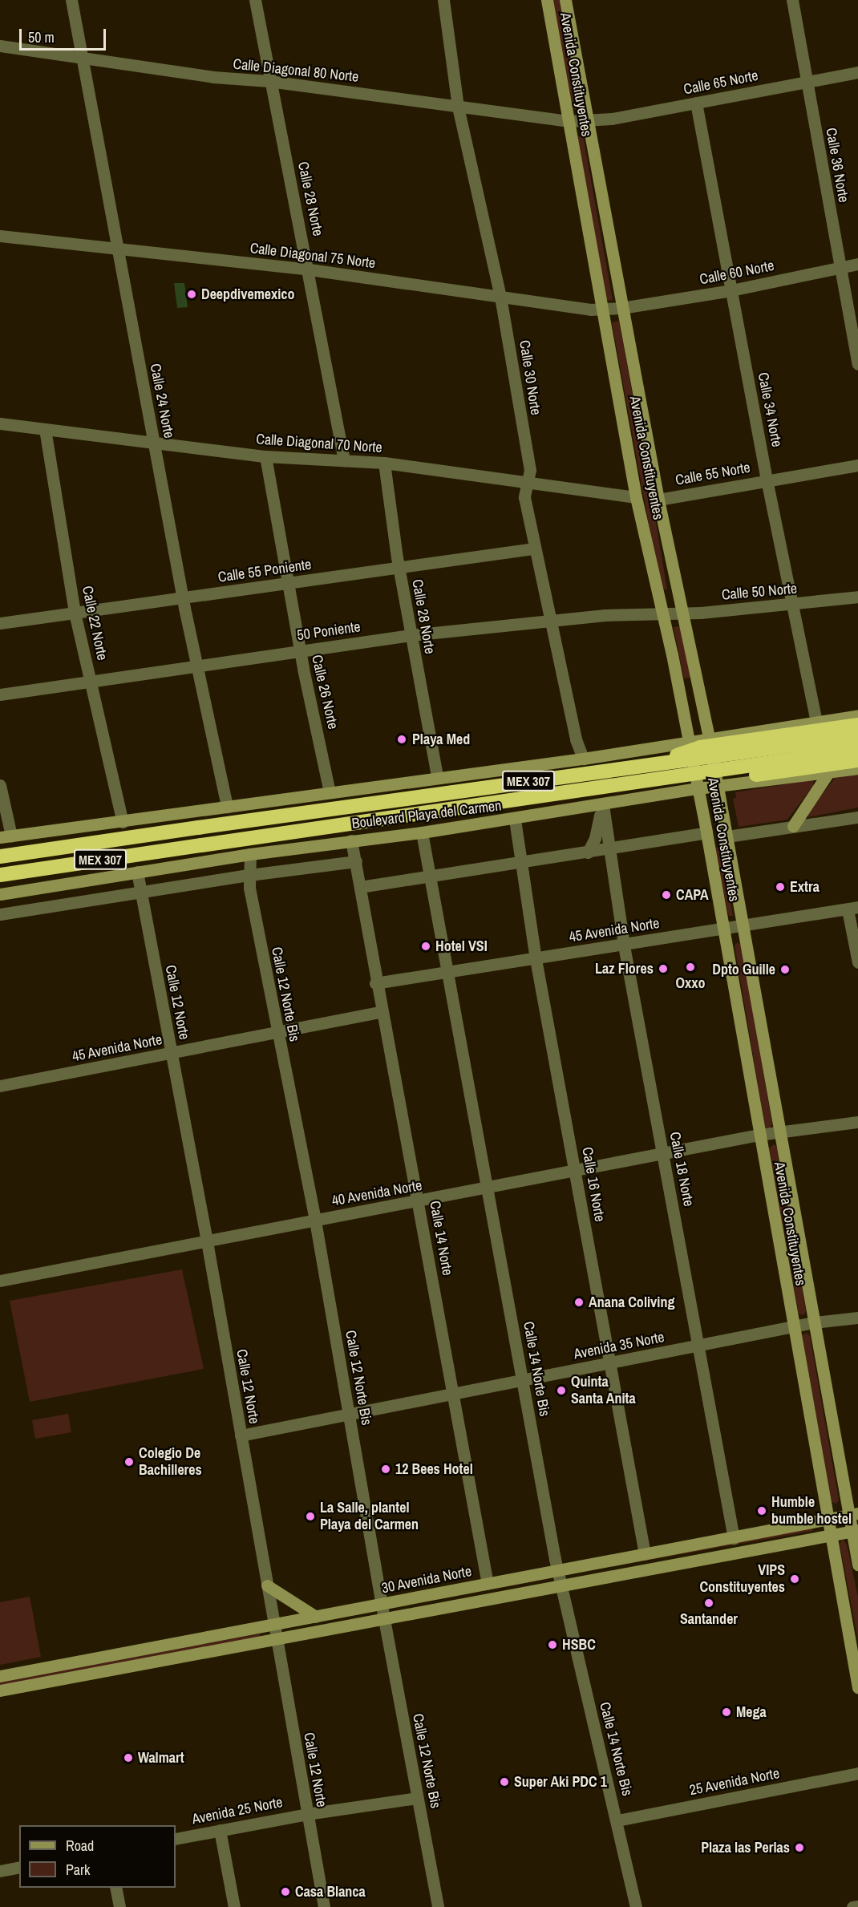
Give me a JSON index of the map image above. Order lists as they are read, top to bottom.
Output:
{
  "streets": {
    "highway": ["MEX 307"],
    "main road": ["Avenida Constituyentes", "Boulevard Playa del Carmen", "30 Avenida Norte"],
    "street": [
      "Calle Diagonal 80 Norte",
      "Calle 65 Norte",
      "Calle 36 Norte",
      "Calle 28 Norte",
      "Calle Diagonal 75 Norte",
      "Calle 60 Norte",
      "Calle 30 Norte",
      "Calle 24 Norte",
      "Calle 34 Norte",
      "Calle Diagonal 70 Norte",
      "Calle 55 Norte",
      "Calle 55 Poniente",
      "Calle 50 Norte",
      "Calle 22 Norte",
      "50 Poniente",
      "Calle 26 Norte",
      "45 Avenida Norte",
      "Calle 12 Norte Bis",
      "Calle 12 Norte",
      "Calle 18 Norte",
      "Calle 16 Norte",
      "40 Avenida Norte",
      "Calle 14 Norte",
      "Avenida 35 Norte",
      "Calle 14 Norte Bis",
      "25 Avenida Norte",
      "Avenida 25 Norte"
    ]
  },
  "crossings": [
    ["Calle Diagonal 80 Norte", "Avenida Constituyentes"],
    ["Calle Diagonal 80 Norte", "Calle 65 Norte"],
    ["Calle Diagonal 80 Norte", "Calle 28 Norte"],
    ["Calle Diagonal 80 Norte", "Calle 30 Norte"],
    ["Calle Diagonal 80 Norte", "Calle 24 Norte"],
    ["Avenida Constituyentes", "Calle 65 Norte"],
    ["Avenida Constituyentes", "Calle Diagonal 75 Norte"],
    ["Avenida Constituyentes", "Calle 60 Norte"],
    ["Avenida Constituyentes", "Calle Diagonal 70 Norte"],
    ["Avenida Constituyentes", "Calle 55 Norte"],
    ["Avenida Constituyentes", "Calle 50 Norte"],
    ["Avenida Constituyentes", "50 Poniente"],
    ["Avenida Constituyentes", "Boulevard Playa del Carmen"],
    ["Avenida Constituyentes", "45 Avenida Norte"],
    ["Avenida Constituyentes", "40 Avenida Norte"],
    ["Avenida Constituyentes", "Avenida 35 Norte"],
    ["Avenida Constituyentes", "30 Avenida Norte"],
    ["Calle 65 Norte", "Calle 36 Norte"],
    ["Calle 65 Norte", "Calle 34 Norte"],
    ["Calle 36 Norte", "Calle 60 Norte"],
    ["Calle 28 Norte", "Calle Diagonal 75 Norte"],
    ["Calle 28 Norte", "Calle Diagonal 70 Norte"],
    ["Calle 28 Norte", "Calle 55 Poniente"],
    ["Calle 28 Norte", "50 Poniente"],
    ["Calle Diagonal 75 Norte", "Calle 60 Norte"],
    ["Calle Diagonal 75 Norte", "Calle 30 Norte"],
    ["Calle Diagonal 75 Norte", "Calle 24 Norte"],
    ["Calle 60 Norte", "Calle 34 Norte"],
    ["Calle 30 Norte", "Calle Diagonal 70 Norte"],
    ["Calle 30 Norte", "Calle 55 Poniente"],
    ["Calle 30 Norte", "50 Poniente"],
    ["Calle 24 Norte", "Calle Diagonal 70 Norte"],
    ["Calle 24 Norte", "Calle 55 Poniente"],
    ["Calle 24 Norte", "50 Poniente"],
    ["Calle 34 Norte", "Calle 55 Norte"],
    ["Calle 34 Norte", "Calle 50 Norte"],
    ["Calle Diagonal 70 Norte", "Calle 22 Norte"],
    ["Calle Diagonal 70 Norte", "Calle 26 Norte"],
    ["Calle 55 Poniente", "Calle 22 Norte"],
    ["Calle 55 Poniente", "Calle 26 Norte"],
    ["Calle 50 Norte", "50 Poniente"],
    ["Calle 22 Norte", "50 Poniente"],
    ["50 Poniente", "Calle 26 Norte"],
    ["Boulevard Playa del Carmen", "Calle 12 Norte Bis"],
    ["Boulevard Playa del Carmen", "Calle 12 Norte"],
    ["Boulevard Playa del Carmen", "Calle 18 Norte"],
    ["Boulevard Playa del Carmen", "Calle 16 Norte"],
    ["Boulevard Playa del Carmen", "Calle 14 Norte"],
    ["Boulevard Playa del Carmen", "Calle 14 Norte Bis"],
    ["45 Avenida Norte", "Calle 12 Norte Bis"],
    ["45 Avenida Norte", "Calle 12 Norte"],
    ["45 Avenida Norte", "Calle 18 Norte"],
    ["45 Avenida Norte", "Calle 16 Norte"],
    ["45 Avenida Norte", "Calle 14 Norte"],
    ["45 Avenida Norte", "Calle 14 Norte Bis"],
    ["Calle 12 Norte Bis", "40 Avenida Norte"],
    ["Calle 12 Norte Bis", "Avenida 35 Norte"],
    ["Calle 12 Norte Bis", "30 Avenida Norte"],
    ["Calle 12 Norte", "40 Avenida Norte"],
    ["Calle 12 Norte", "Avenida 35 Norte"],
    ["Calle 12 Norte", "30 Avenida Norte"],
    ["Calle 12 Norte", "Avenida 25 Norte"],
    ["Calle 18 Norte", "40 Avenida Norte"],
    ["Calle 18 Norte", "Avenida 35 Norte"],
    ["Calle 18 Norte", "30 Avenida Norte"],
    ["Calle 16 Norte", "40 Avenida Norte"],
    ["Calle 16 Norte", "Avenida 35 Norte"],
    ["Calle 16 Norte", "30 Avenida Norte"],
    ["40 Avenida Norte", "Calle 14 Norte"],
    ["40 Avenida Norte", "Calle 14 Norte Bis"],
    ["Calle 14 Norte", "Avenida 35 Norte"],
    ["Calle 14 Norte", "30 Avenida Norte"],
    ["Avenida 35 Norte", "Calle 14 Norte Bis"],
    ["Calle 14 Norte Bis", "30 Avenida Norte"],
    ["Calle 14 Norte Bis", "25 Avenida Norte"]
  ],
  "places": [
    "Deepdivemexico",
    "Playa Med",
    "Extra",
    "CAPA",
    "Hotel VSI",
    "Oxxo",
    "Laz Flores",
    "Dpto Guille",
    "Anana Coliving",
    "Quinta Santa Anita",
    "Colegio De Bachilleres",
    "12 Bees Hotel",
    "Humble bumble hostel",
    "La Salle, plantel Playa del Carmen",
    "VIPS Constituyentes",
    "Santander",
    "HSBC",
    "Mega",
    "Walmart",
    "Super Aki PDC 1",
    "Plaza las Perlas",
    "Casa Blanca"
  ],
  "legend": ["Road", "Park"],
  "scale_bar": "50 m"
}
